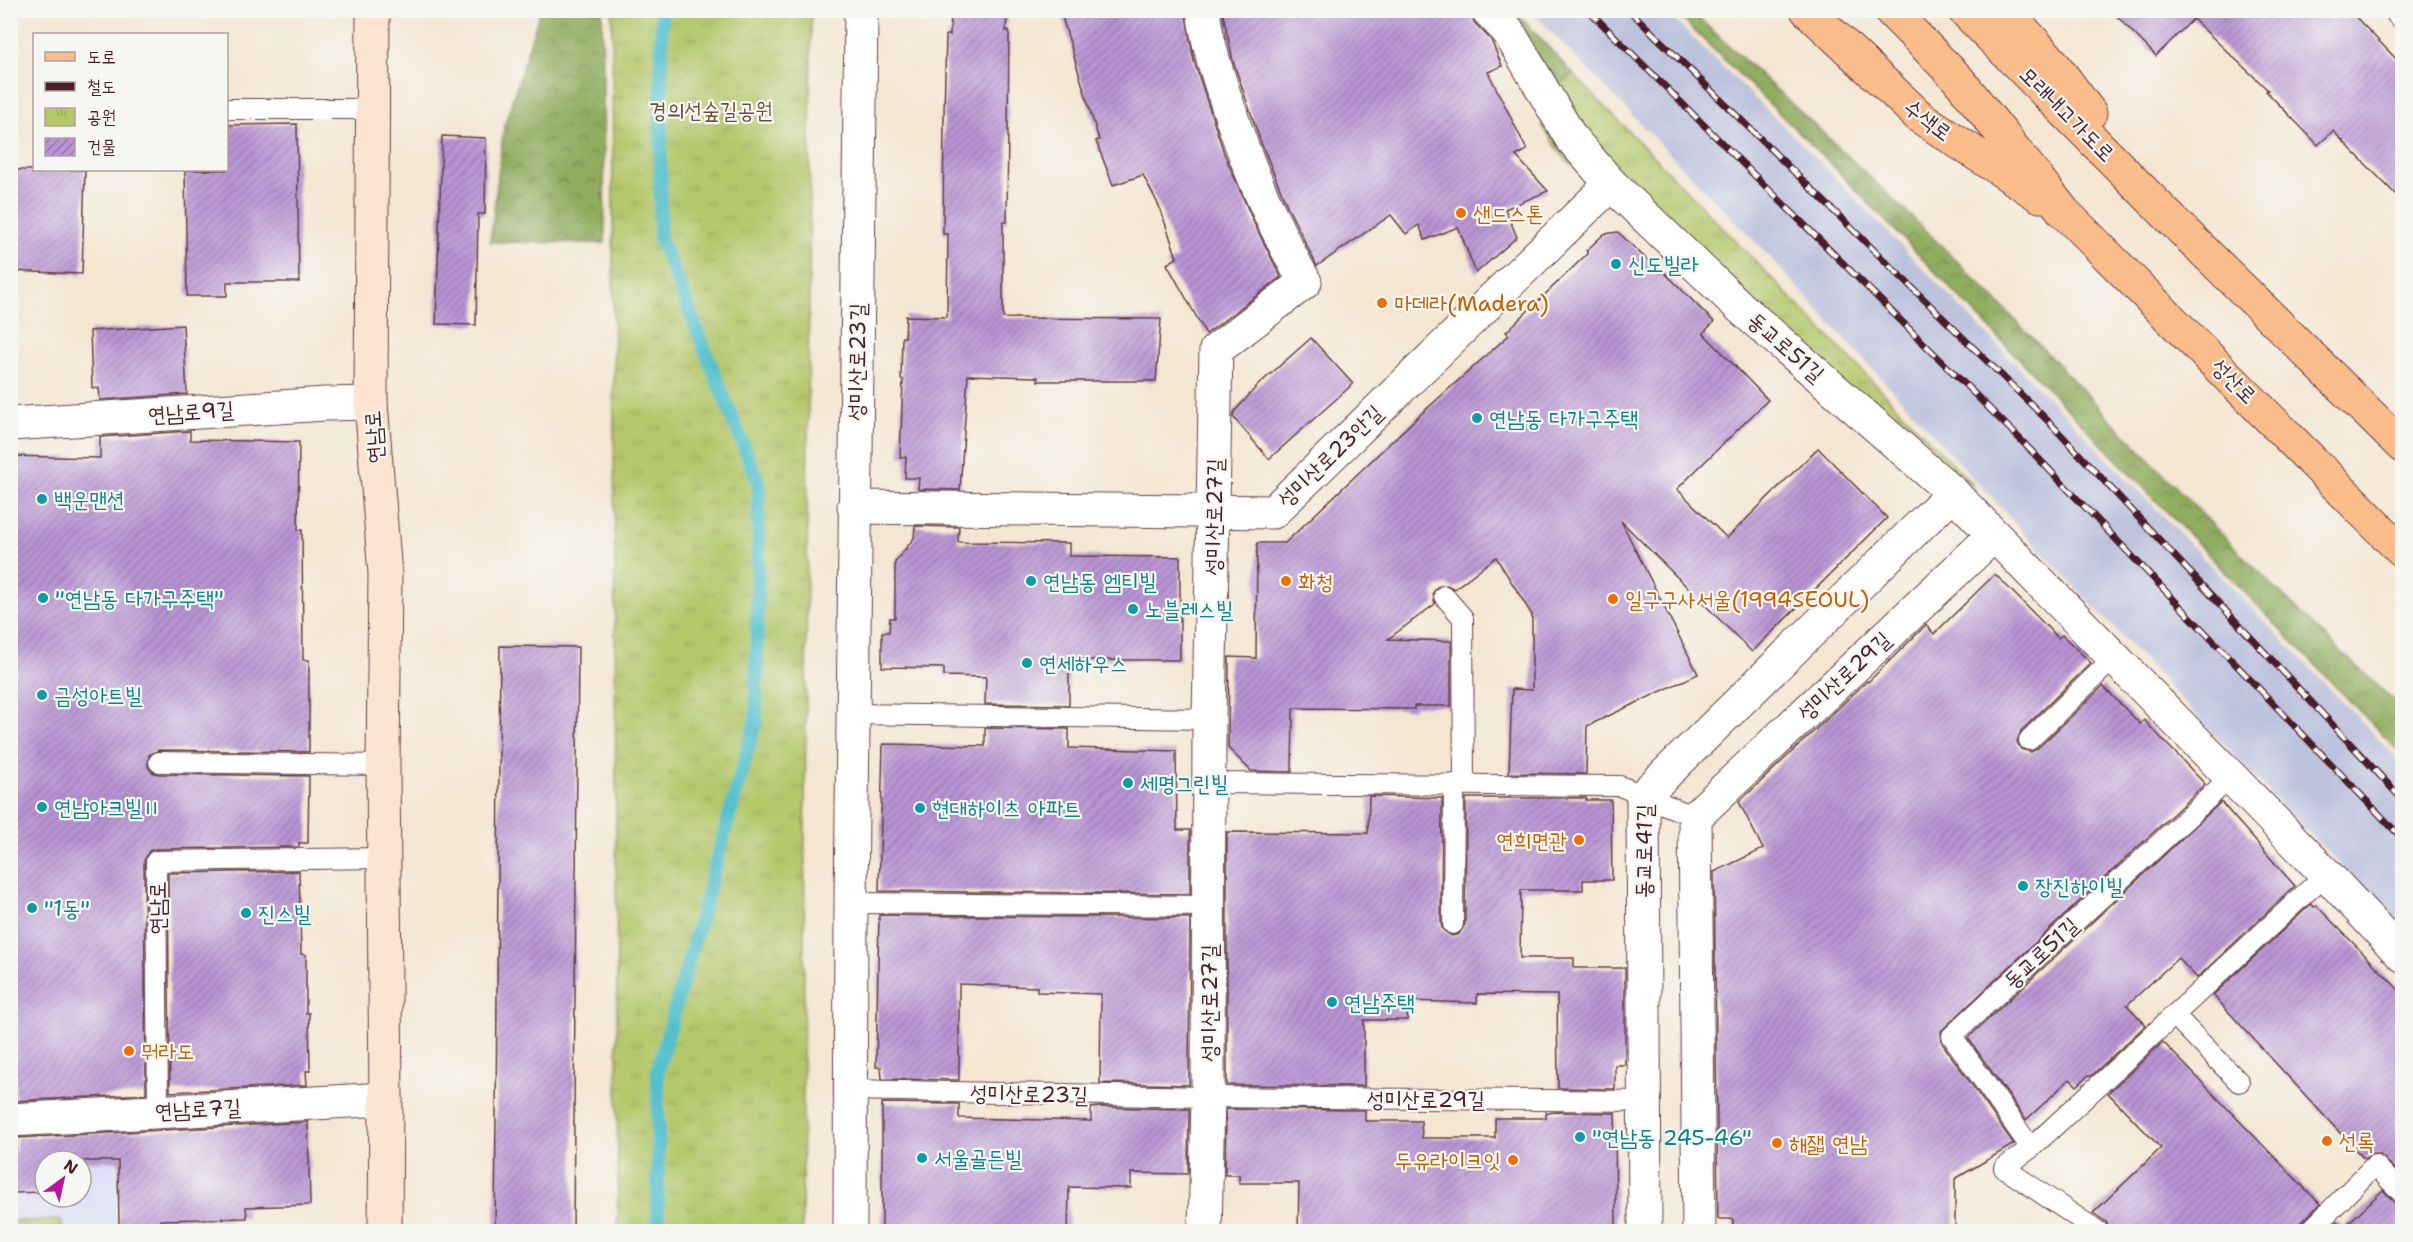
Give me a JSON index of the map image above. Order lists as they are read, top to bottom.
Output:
{
  "streets": {
    "main road": ["모래내고가도로", "수색로", "성산로"],
    "street": [
      "동교로51길",
      "성미산로23길",
      "연남로9길",
      "연남로",
      "성미산로23안길",
      "성미산로27길",
      "성미산로29길",
      "동교로41길",
      "연남로7길"
    ]
  },
  "crossings": [
    ["수색로", "성산로"],
    ["동교로51길", "성미산로23안길"],
    ["동교로51길", "성미산로29길"],
    ["동교로51길", "동교로41길"],
    ["성미산로23길", "성미산로23안길"],
    ["성미산로23길", "성미산로27길"],
    ["성미산로23길", "성미산로29길"],
    ["연남로9길", "연남로"],
    ["연남로", "연남로7길"],
    ["성미산로23안길", "성미산로27길"],
    ["성미산로27길", "성미산로29길"],
    ["성미산로29길", "동교로41길"]
  ],
  "parks": ["경의선숲길공원"],
  "places": [
    "샌드스톤",
    "신도빌라",
    "마데라(Madera)",
    "연남동 다가구주택",
    "백운맨션",
    "연남동 엠티빌",
    "화청",
    "\"연남동 다가구주택\"",
    "일구구사서울(1994SEOUL)",
    "노블레스빌",
    "연세하우스",
    "금성아트빌",
    "세명그린빌",
    "연남아크빌Ⅱ",
    "현대하이츠 아파트",
    "연희면관",
    "장진하이빌",
    "\"1동\"",
    "진스빌",
    "연남주택",
    "뭐라도",
    "\"연남동 245-46\"",
    "선록",
    "해잷 연남",
    "서울골든빌",
    "두유라이크잇"
  ],
  "legend": [
    "도로",
    "철도",
    "공원",
    "건물"
  ],
  "north": "top right"
}
